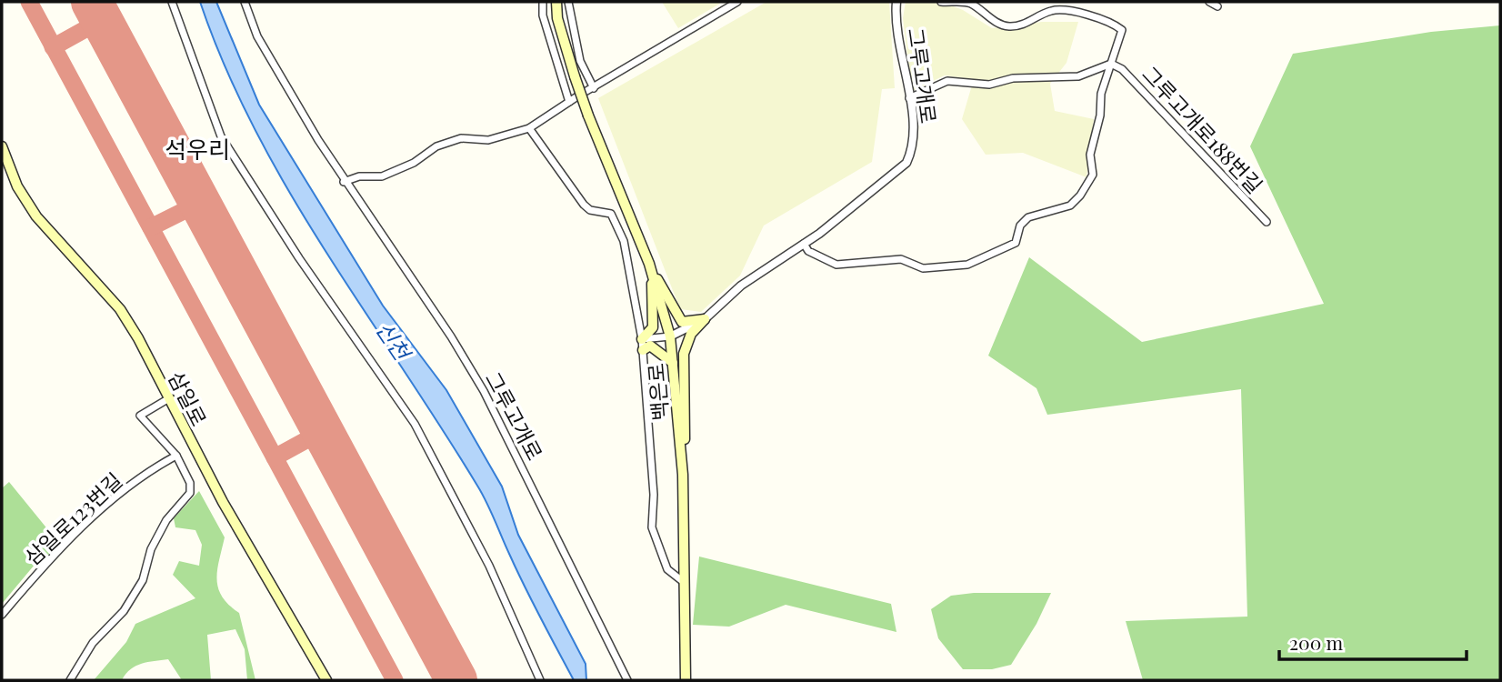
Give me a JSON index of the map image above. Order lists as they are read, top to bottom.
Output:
{
  "streets": {
    "main road": ["백은로", "삼일로"],
    "street": ["그루고개로", "그루고개로188번길", "삼일로123번길"]
  },
  "crossings": [
    ["그루고개로", "그루고개로188번길"],
    ["그루고개로", "백은로"]
  ],
  "districts": ["석우리"],
  "water": ["신천"],
  "scale_bar": "200 m"
}
